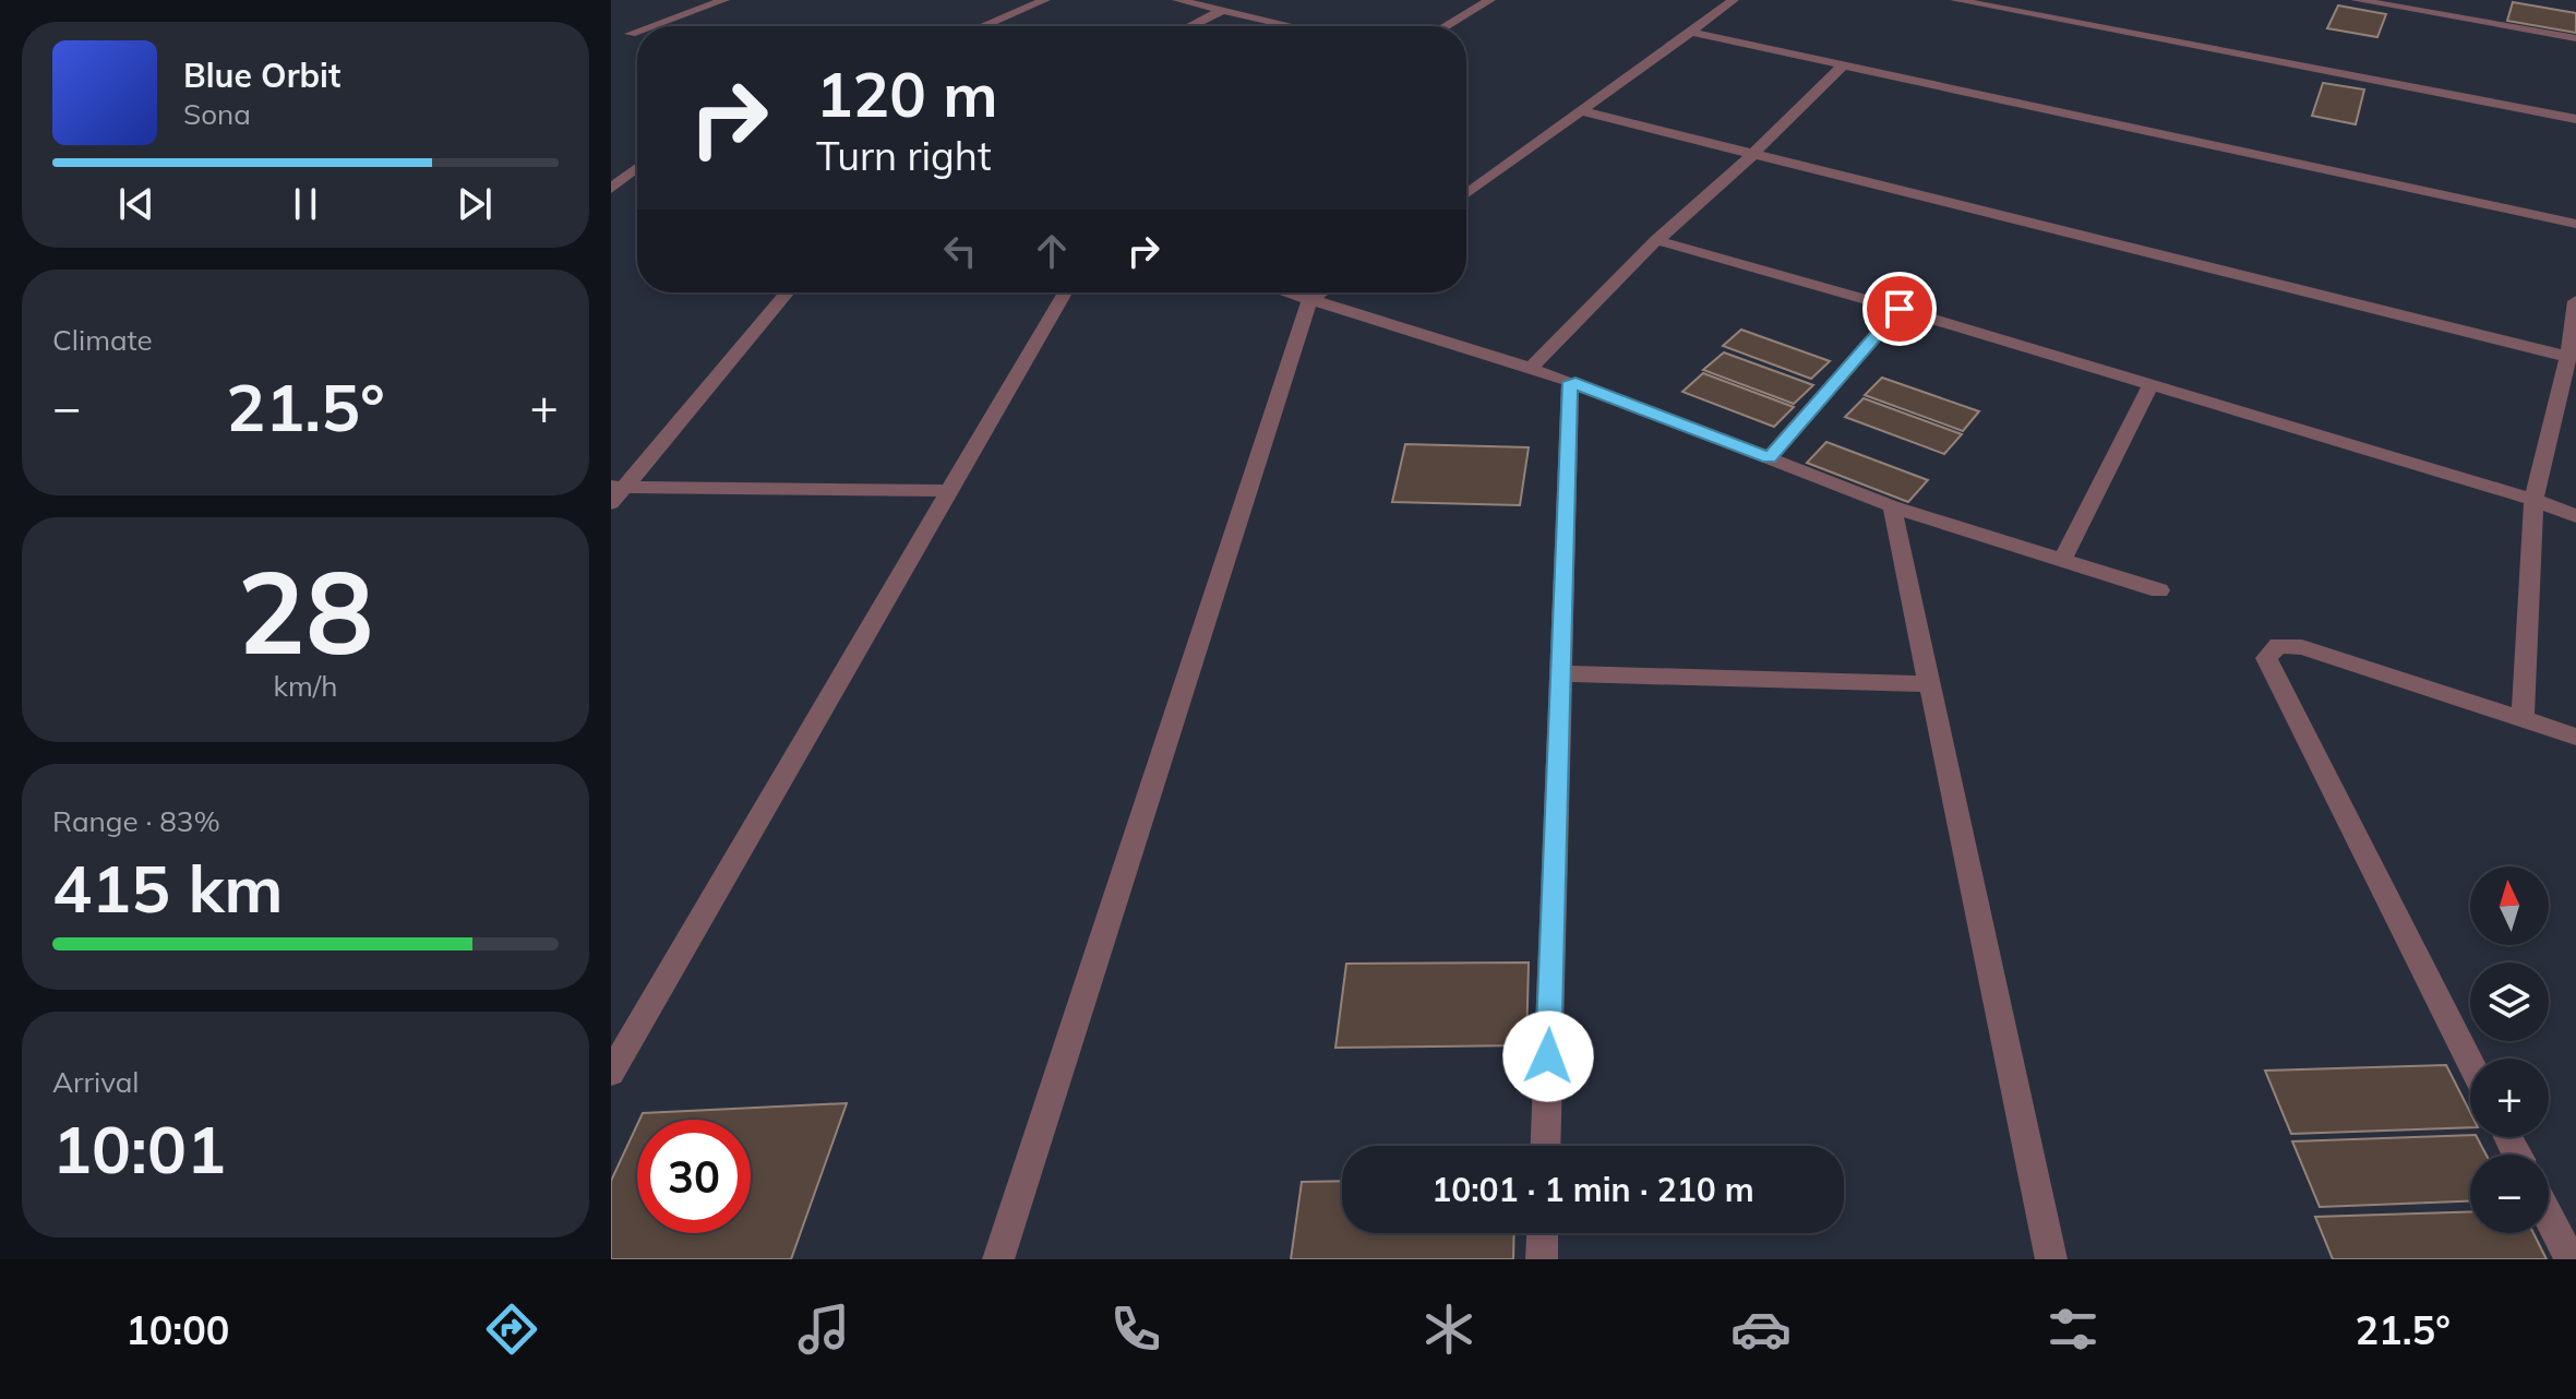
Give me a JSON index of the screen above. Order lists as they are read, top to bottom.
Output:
{
  "north": "top",
  "page": {
    "turn": ["120 m", "Turn right"],
    "song": ["Blue Orbit", "Sona"],
    "tile": [
      "Climate",
      ["28", "km/h"],
      ["Range · 83%", "415 km"],
      ["Arrival", "10:01"]
    ],
    "heat": ["−", "21.5°", "+"],
    "map_buttons": ["+", "−"],
    "limit": "30",
    "trip": "10:01 · 1 min · 210 m",
    "tabs": ["10:00", "21.5°"]
  }
}
